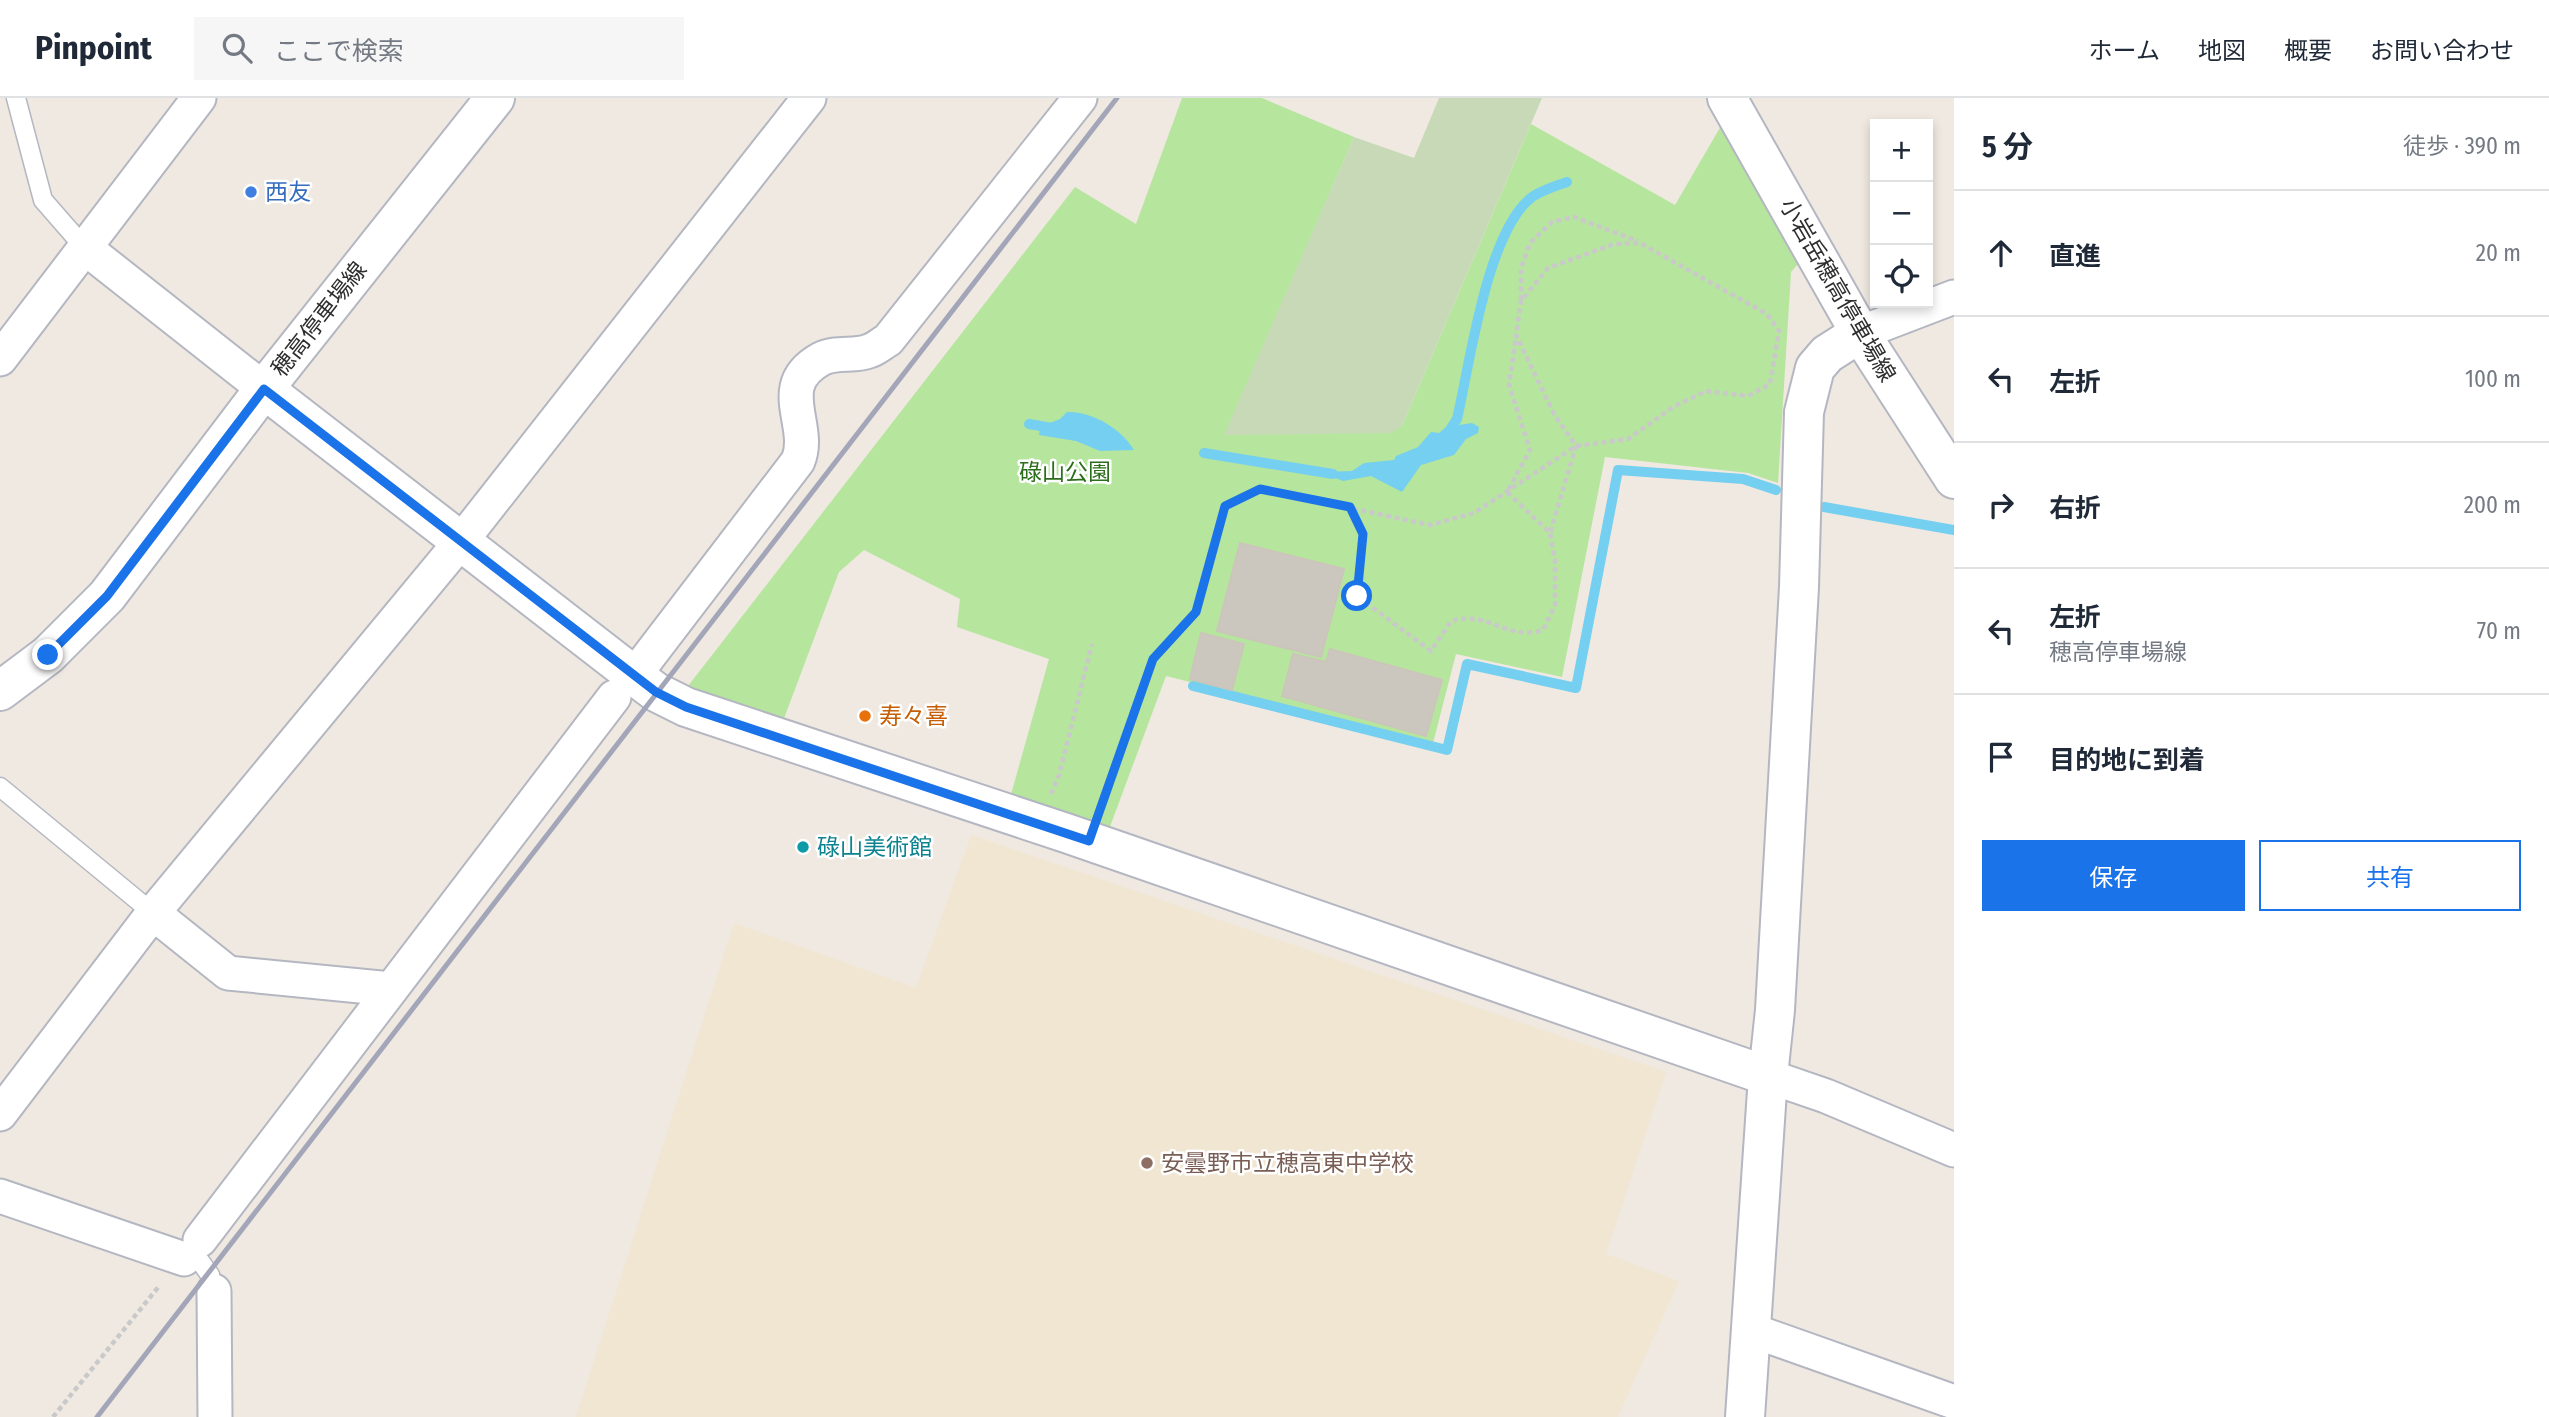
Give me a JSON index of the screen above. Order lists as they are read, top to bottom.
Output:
{
  "streets": {
    "street": ["小岩岳穂高停車場線", "穂高停車場線"]
  },
  "parks": ["碌山公園"],
  "places": [
    "西友",
    "寿々喜",
    "碌山美術館",
    "安曇野市立穂高東中学校"
  ],
  "page": {
    "header": "Pinpoint",
    "search": "ここで検索",
    "nav": [
      "ホーム",
      "地図",
      "概要",
      "お問い合わせ"
    ],
    "heading": ["5 分", "徒歩 · 390 m"],
    "map_buttons": ["+", "−"],
    "list": [
      ["直進", "20 m"],
      ["左折", "100 m"],
      ["右折", "200 m"],
      ["左折", "穂高停車場線", "70 m"],
      "目的地に到着"
    ],
    "buttons": ["保存", "共有"]
  }
}
